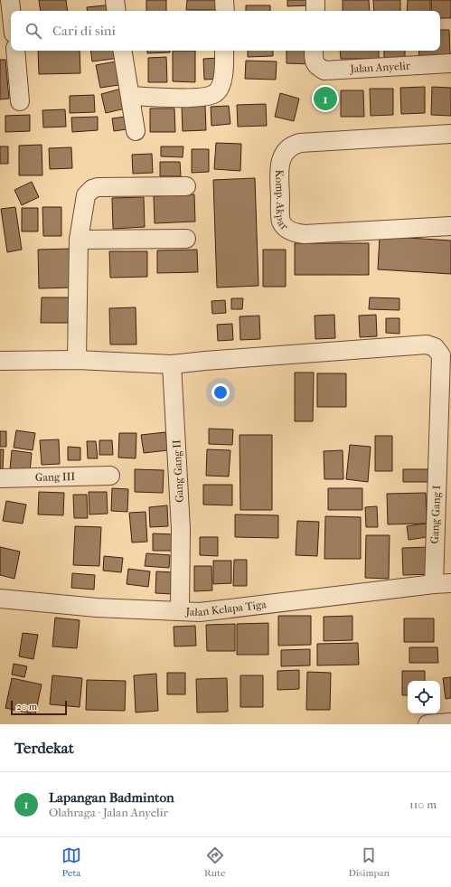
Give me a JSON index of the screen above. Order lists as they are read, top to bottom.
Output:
{
  "streets": {
    "street": [
      "Jalan Anyelir",
      "Komp. Akpar",
      "Gang Gang II",
      "Gang III",
      "Gang Gang I",
      "Jalan Kelapa Tiga"
    ]
  },
  "crossings": [
    ["Gang Gang II", "Gang Gang I"],
    ["Gang Gang II", "Jalan Kelapa Tiga"],
    ["Gang Gang I", "Jalan Kelapa Tiga"]
  ],
  "scale_bar": "20 m",
  "page": {
    "search": "Cari di sini",
    "pins": "1",
    "scale": "20 m",
    "heading": "Terdekat",
    "list": [
      {
        "mark": "1",
        "name": "Lapangan Badminton",
        "note": "Olahraga · Jalan Anyelir",
        "value": "110 m"
      }
    ],
    "nav": ["Peta", "Rute", "Disimpan"]
  }
}
